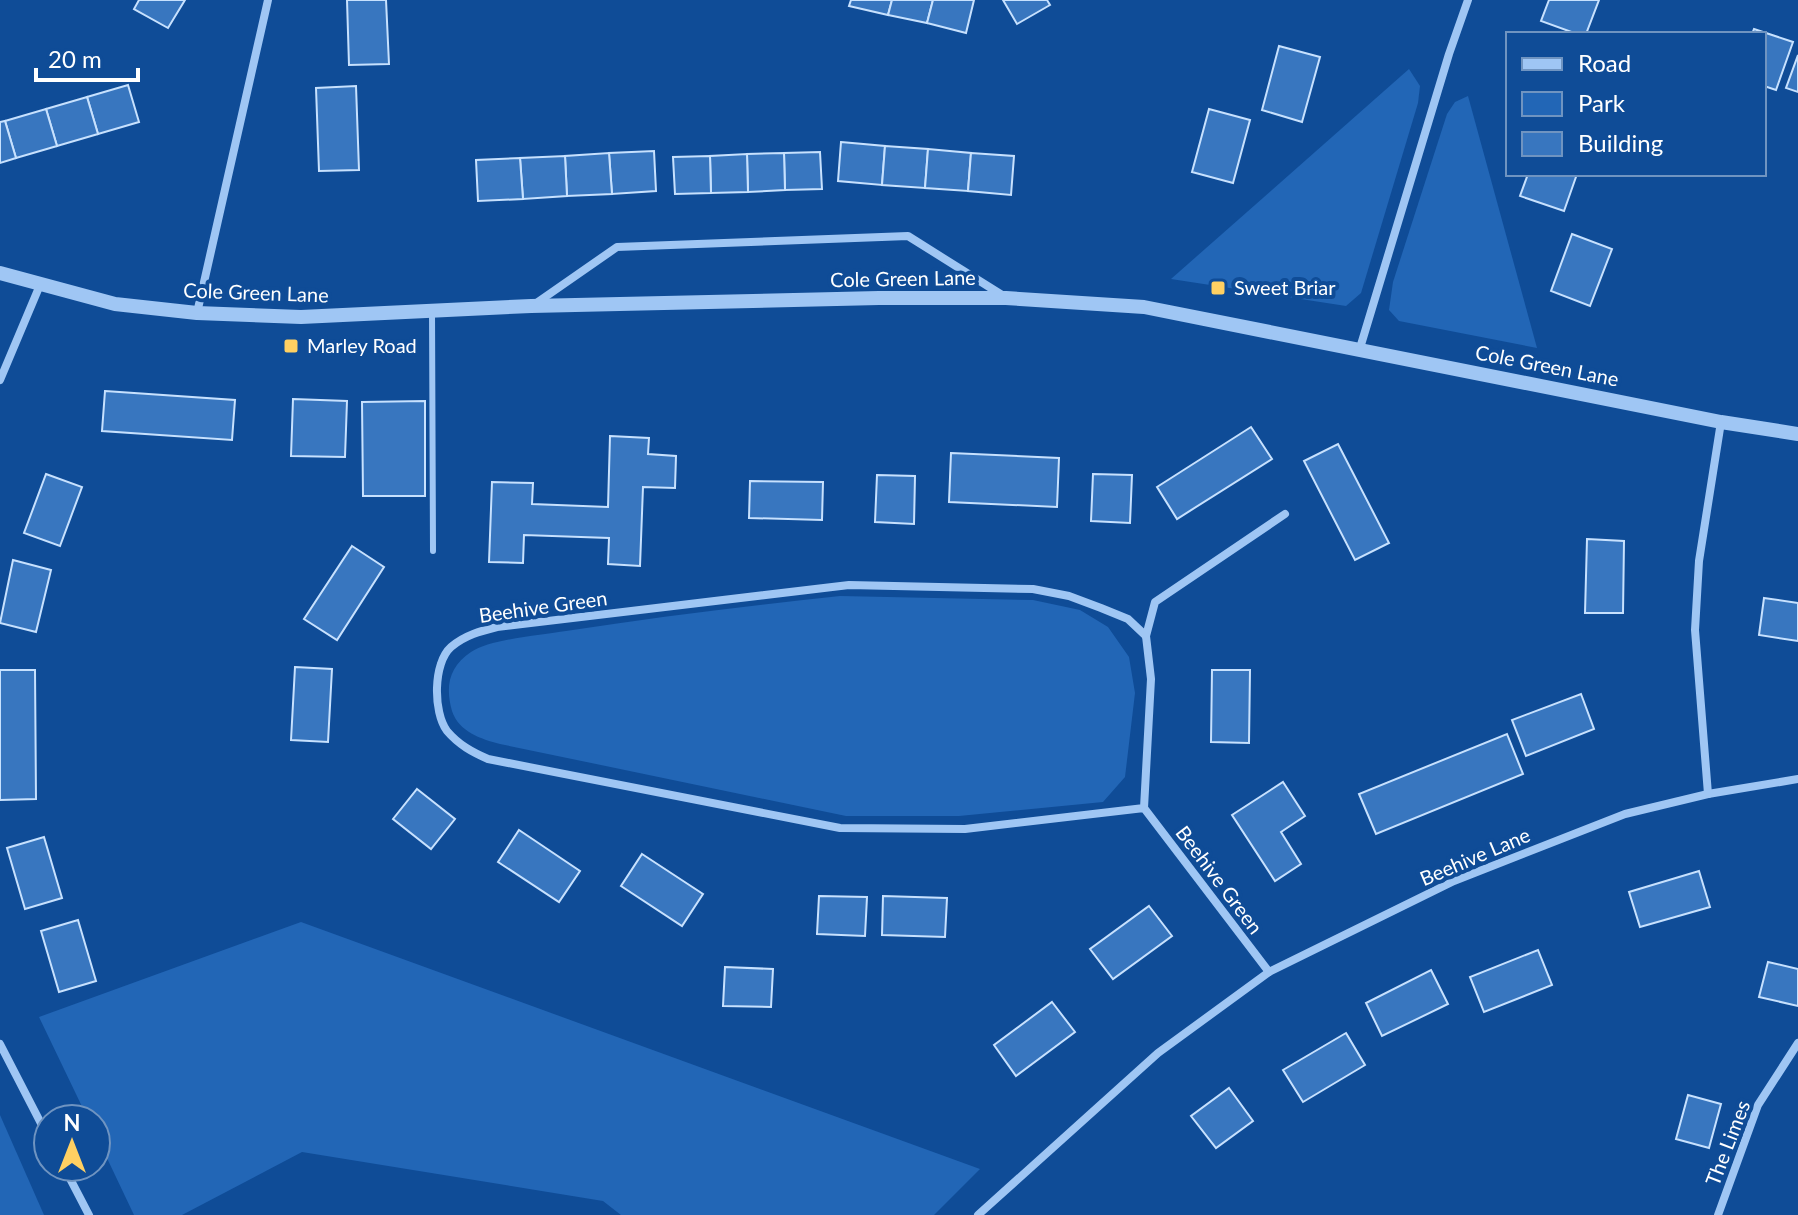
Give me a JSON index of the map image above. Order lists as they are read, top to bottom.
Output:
{
  "streets": {
    "street": [
      "Cole Green Lane",
      "Beehive Green",
      "Beehive Lane",
      "The Limes"
    ]
  },
  "crossings": [
    ["Beehive Green", "Beehive Lane"]
  ],
  "places": {
    "transit": ["Sweet Briar", "Marley Road"]
  },
  "legend": ["Road", "Park", "Building"],
  "scale_bar": "20 m",
  "north": "top"
}
